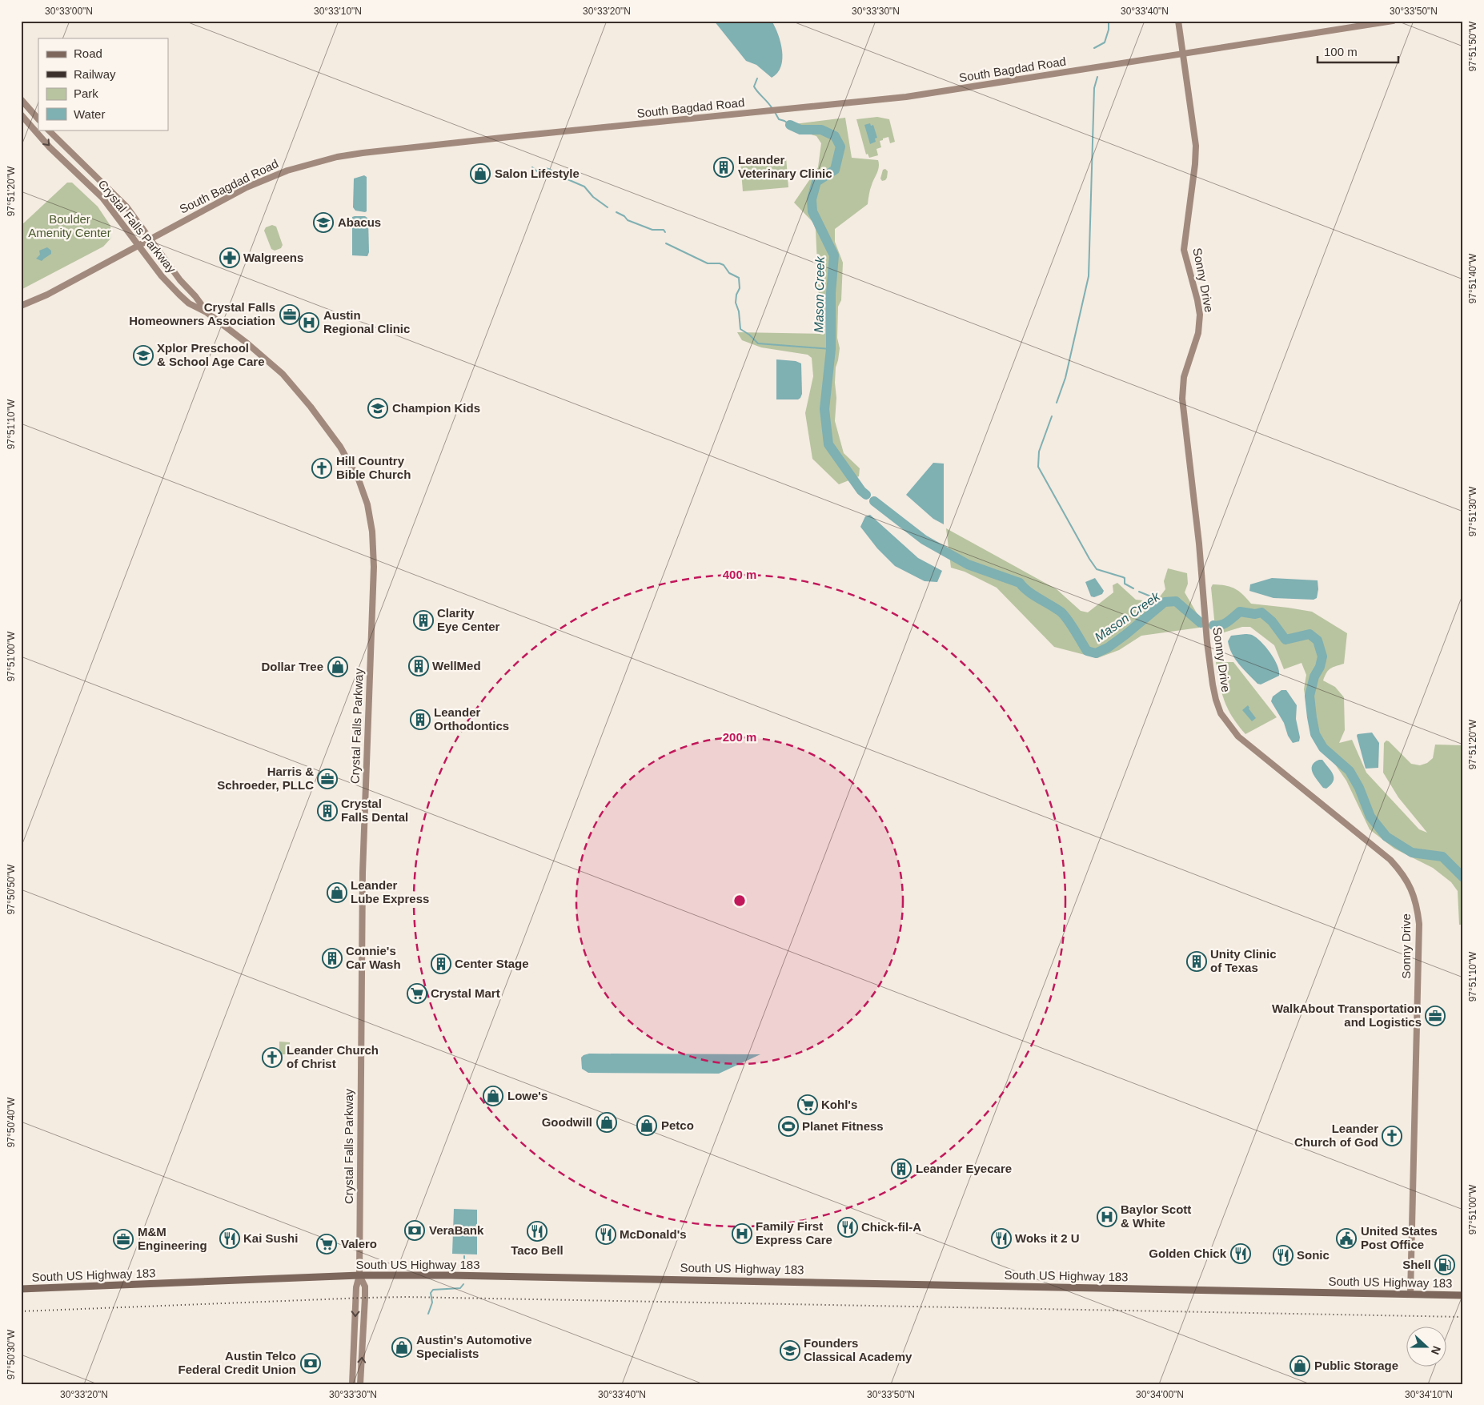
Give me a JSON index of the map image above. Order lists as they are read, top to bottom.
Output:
{
  "streets": {
    "main road": [
      "South Bagdad Road",
      "Crystal Falls Parkway",
      "Sonny Drive",
      "South US Highway 183"
    ]
  },
  "crossings": [
    ["South Bagdad Road", "Crystal Falls Parkway"],
    ["South Bagdad Road", "Sonny Drive"],
    ["Crystal Falls Parkway", "South US Highway 183"],
    ["Sonny Drive", "South US Highway 183"]
  ],
  "water": ["Mason Creek"],
  "parks": ["Boulder Amenity Center"],
  "places": {
    "building": [
      "Leander Veterinary Clinic",
      "Clarity Eye Center",
      "WellMed",
      "Leander Orthodontics",
      "Crystal Falls Dental",
      "Connie's Car Wash",
      "Unity Clinic of Texas",
      "Center Stage",
      "Leander Eyecare"
    ],
    "shop": [
      "Salon Lifestyle",
      "Dollar Tree",
      "Leander Lube Express",
      "Lowe's",
      "Goodwill",
      "Petco",
      "Austin's Automotive Specialists",
      "Public Storage"
    ],
    "school or university": [
      "Abacus",
      "Xplor Preschool & School Age Care",
      "Champion Kids",
      "Founders Classical Academy"
    ],
    "pharmacy": ["Walgreens"],
    "office": [
      "Crystal Falls Homeowners Association",
      "Harris & Schroeder, PLLC",
      "WalkAbout Transportation and Logistics",
      "M&M Engineering"
    ],
    "hospital": ["Austin Regional Clinic", "Baylor Scott & White", "Family First Express Care"],
    "church": ["Hill Country Bible Church", "Leander Church of Christ", "Leander Church of God"],
    "supermarket": ["Crystal Mart", "Kohl's", "Valero"],
    "sports": ["Planet Fitness"],
    "restaurant": [
      "Chick-fil-A",
      "Taco Bell",
      "McDonald's",
      "Kai Sushi",
      "Woks it 2 U",
      "Golden Chick",
      "Sonic"
    ],
    "bank": ["VeraBank", "Austin Telco Federal Credit Union"],
    "public building": ["United States Post Office"],
    "fuel station": ["Shell"]
  },
  "legend": [
    "Road",
    "Railway",
    "Park",
    "Water"
  ],
  "scale_bar": "100 m",
  "north": "right",
  "coordinates": [
    "30°33'00\"N",
    "30°33'10\"N",
    "30°33'20\"N",
    "30°33'30\"N",
    "30°33'40\"N",
    "30°33'50\"N",
    "97°51'50\"W",
    "97°51'20\"W",
    "97°51'40\"W",
    "97°51'10\"W",
    "97°51'30\"W",
    "97°51'00\"W",
    "97°50'50\"W",
    "97°50'40\"W",
    "97°50'30\"W",
    "30°34'00\"N",
    "30°34'10\"N"
  ],
  "rings": ["400 m", "200 m"]
}
